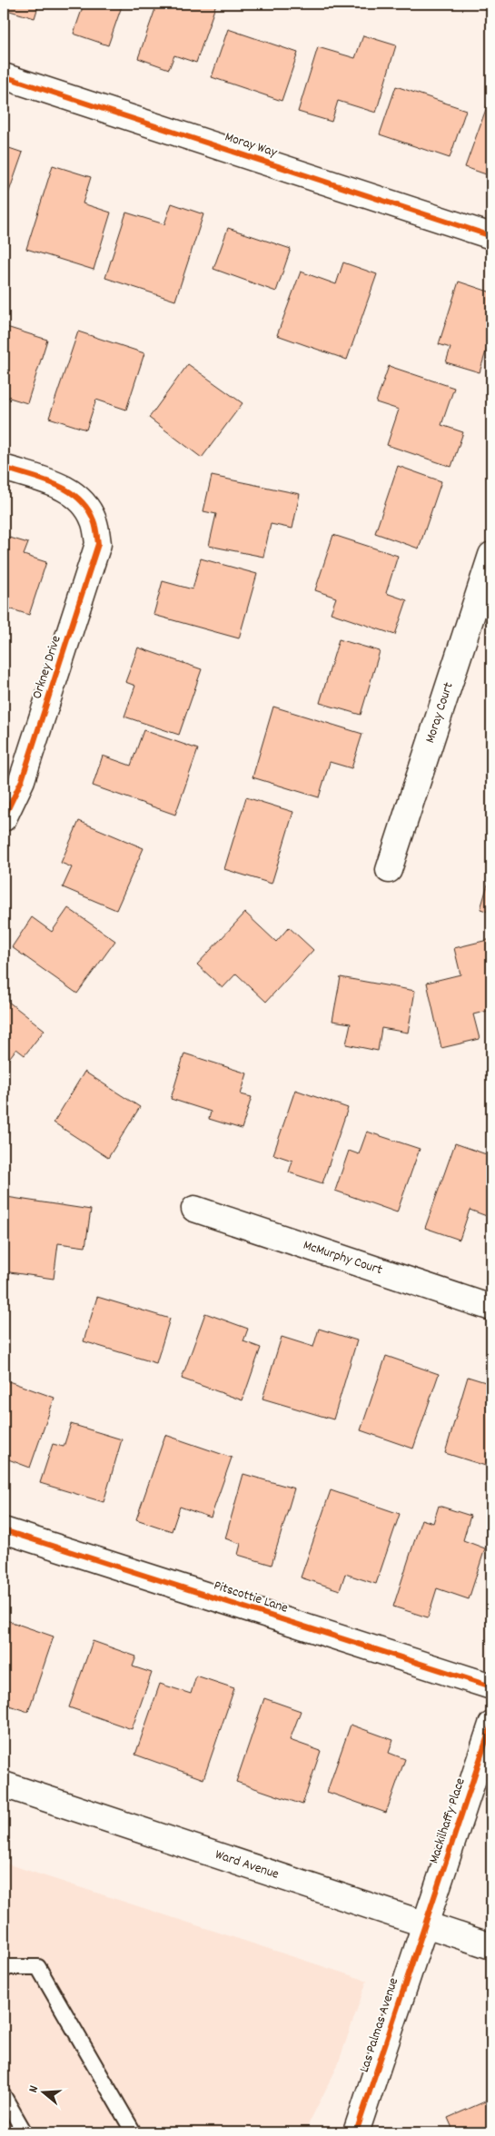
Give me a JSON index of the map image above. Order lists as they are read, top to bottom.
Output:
{
  "streets": {
    "street": [
      "Moray Way",
      "Orkney Drive",
      "Moray Court",
      "McMurphy Court",
      "Pitscottie Lane",
      "Mackilhaffy Place",
      "Ward Avenue",
      "Las Palmas Avenue"
    ]
  },
  "crossings": [
    ["Mackilhaffy Place", "Ward Avenue"],
    ["Mackilhaffy Place", "Las Palmas Avenue"],
    ["Ward Avenue", "Las Palmas Avenue"]
  ],
  "north": "left"
}
